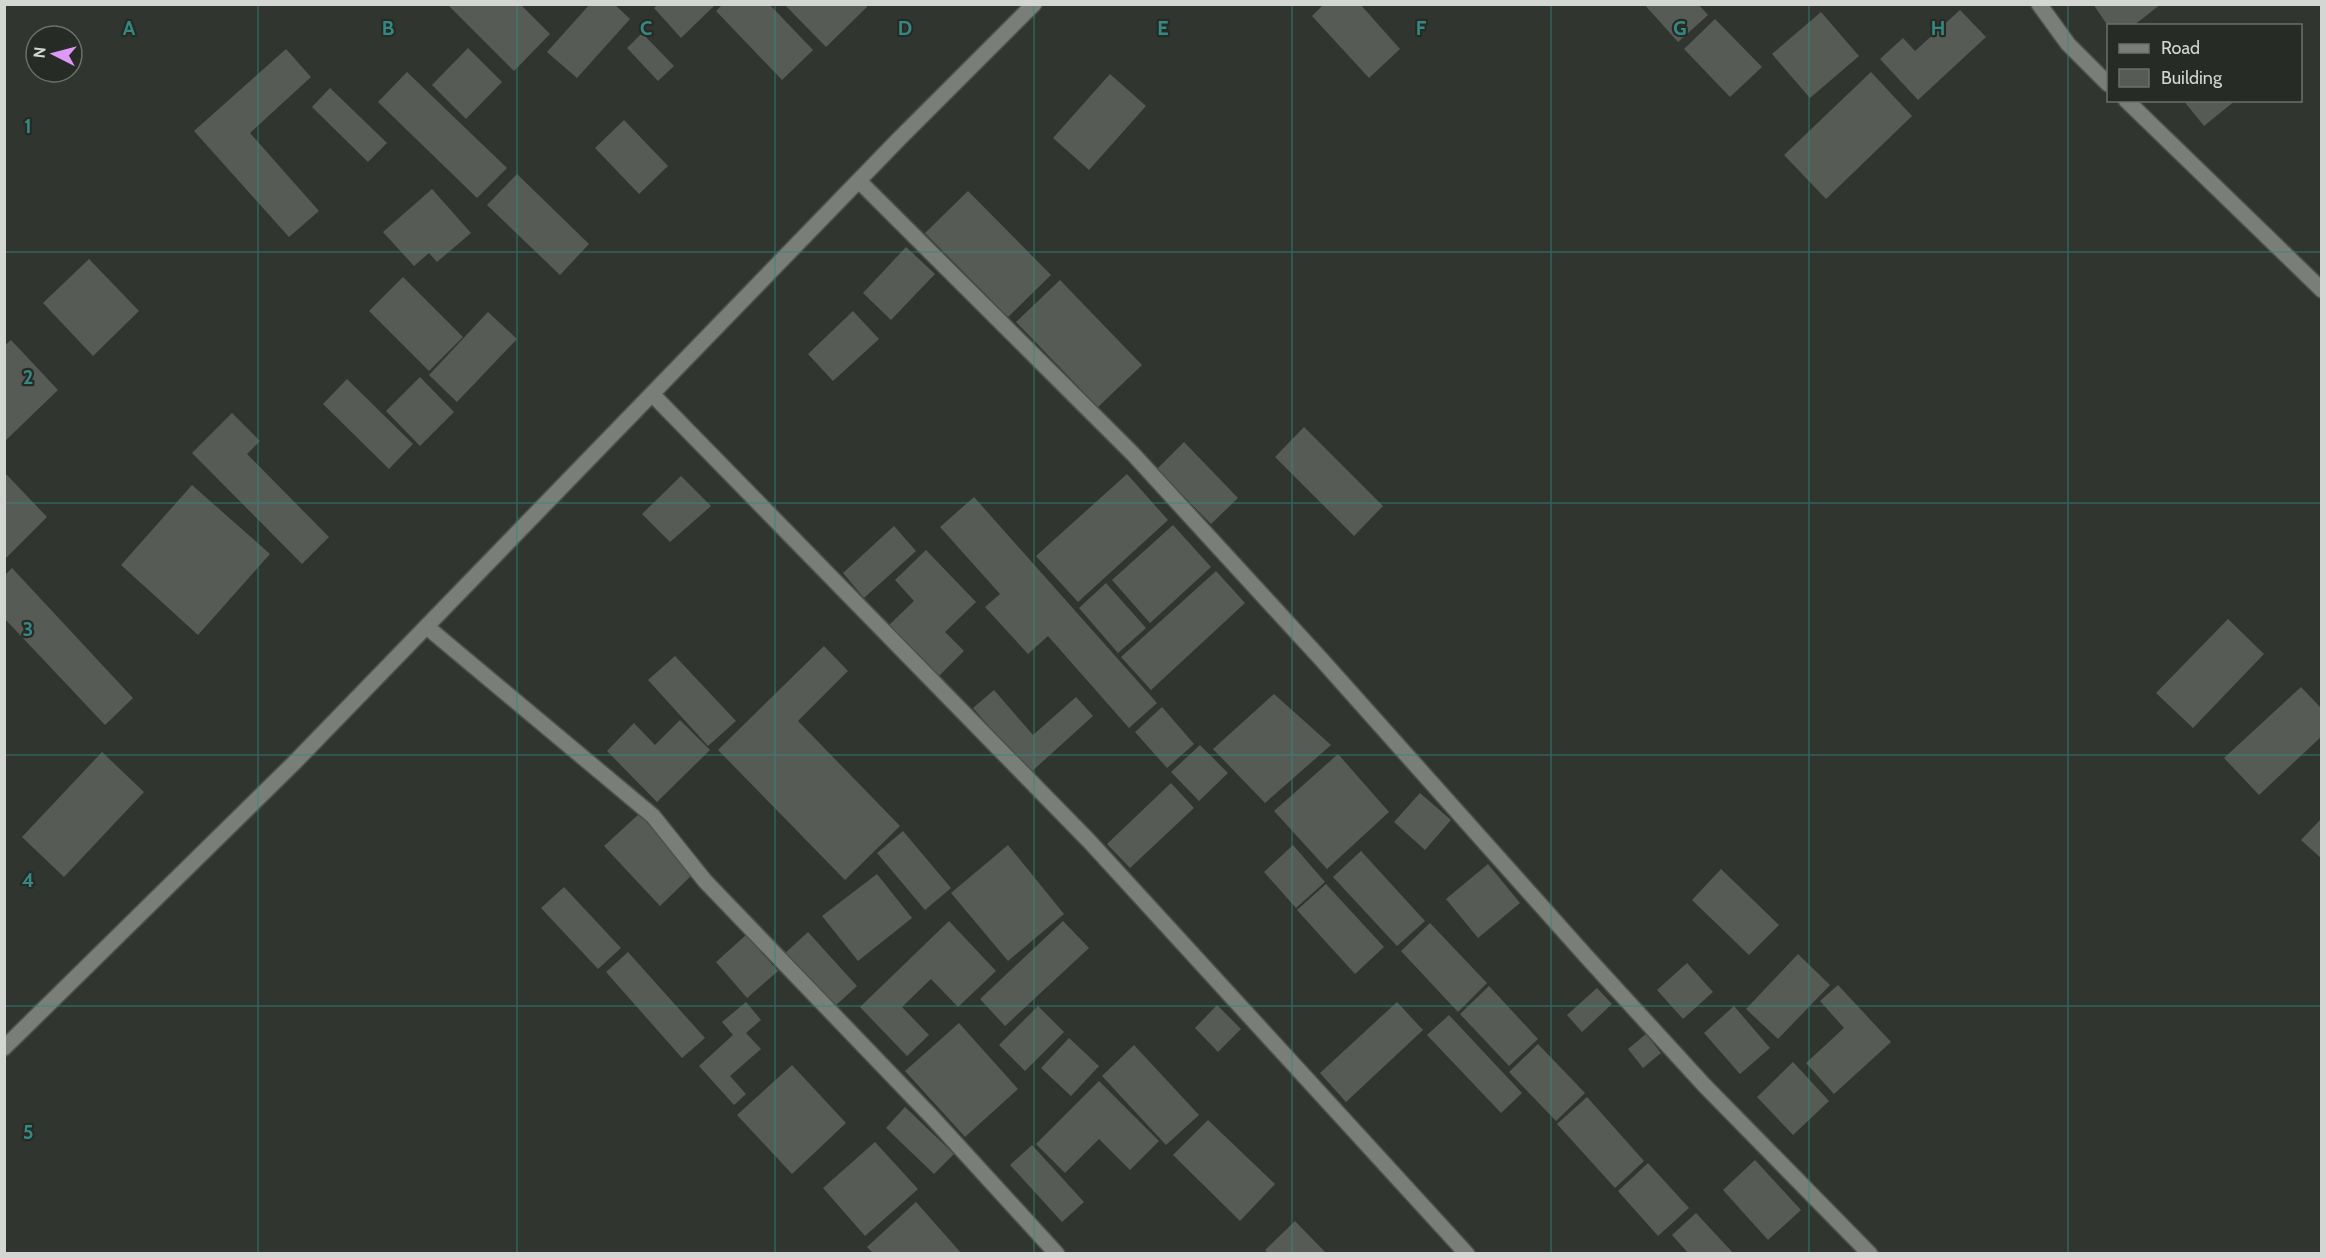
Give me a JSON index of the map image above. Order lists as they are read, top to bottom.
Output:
{
  "legend": ["Road", "Building"],
  "north": "left",
  "grid": {
    "columns": [
      "A",
      "B",
      "C",
      "D",
      "E",
      "F",
      "G",
      "H"
    ],
    "rows": [
      "1",
      "2",
      "3",
      "4",
      "5"
    ]
  }
}
